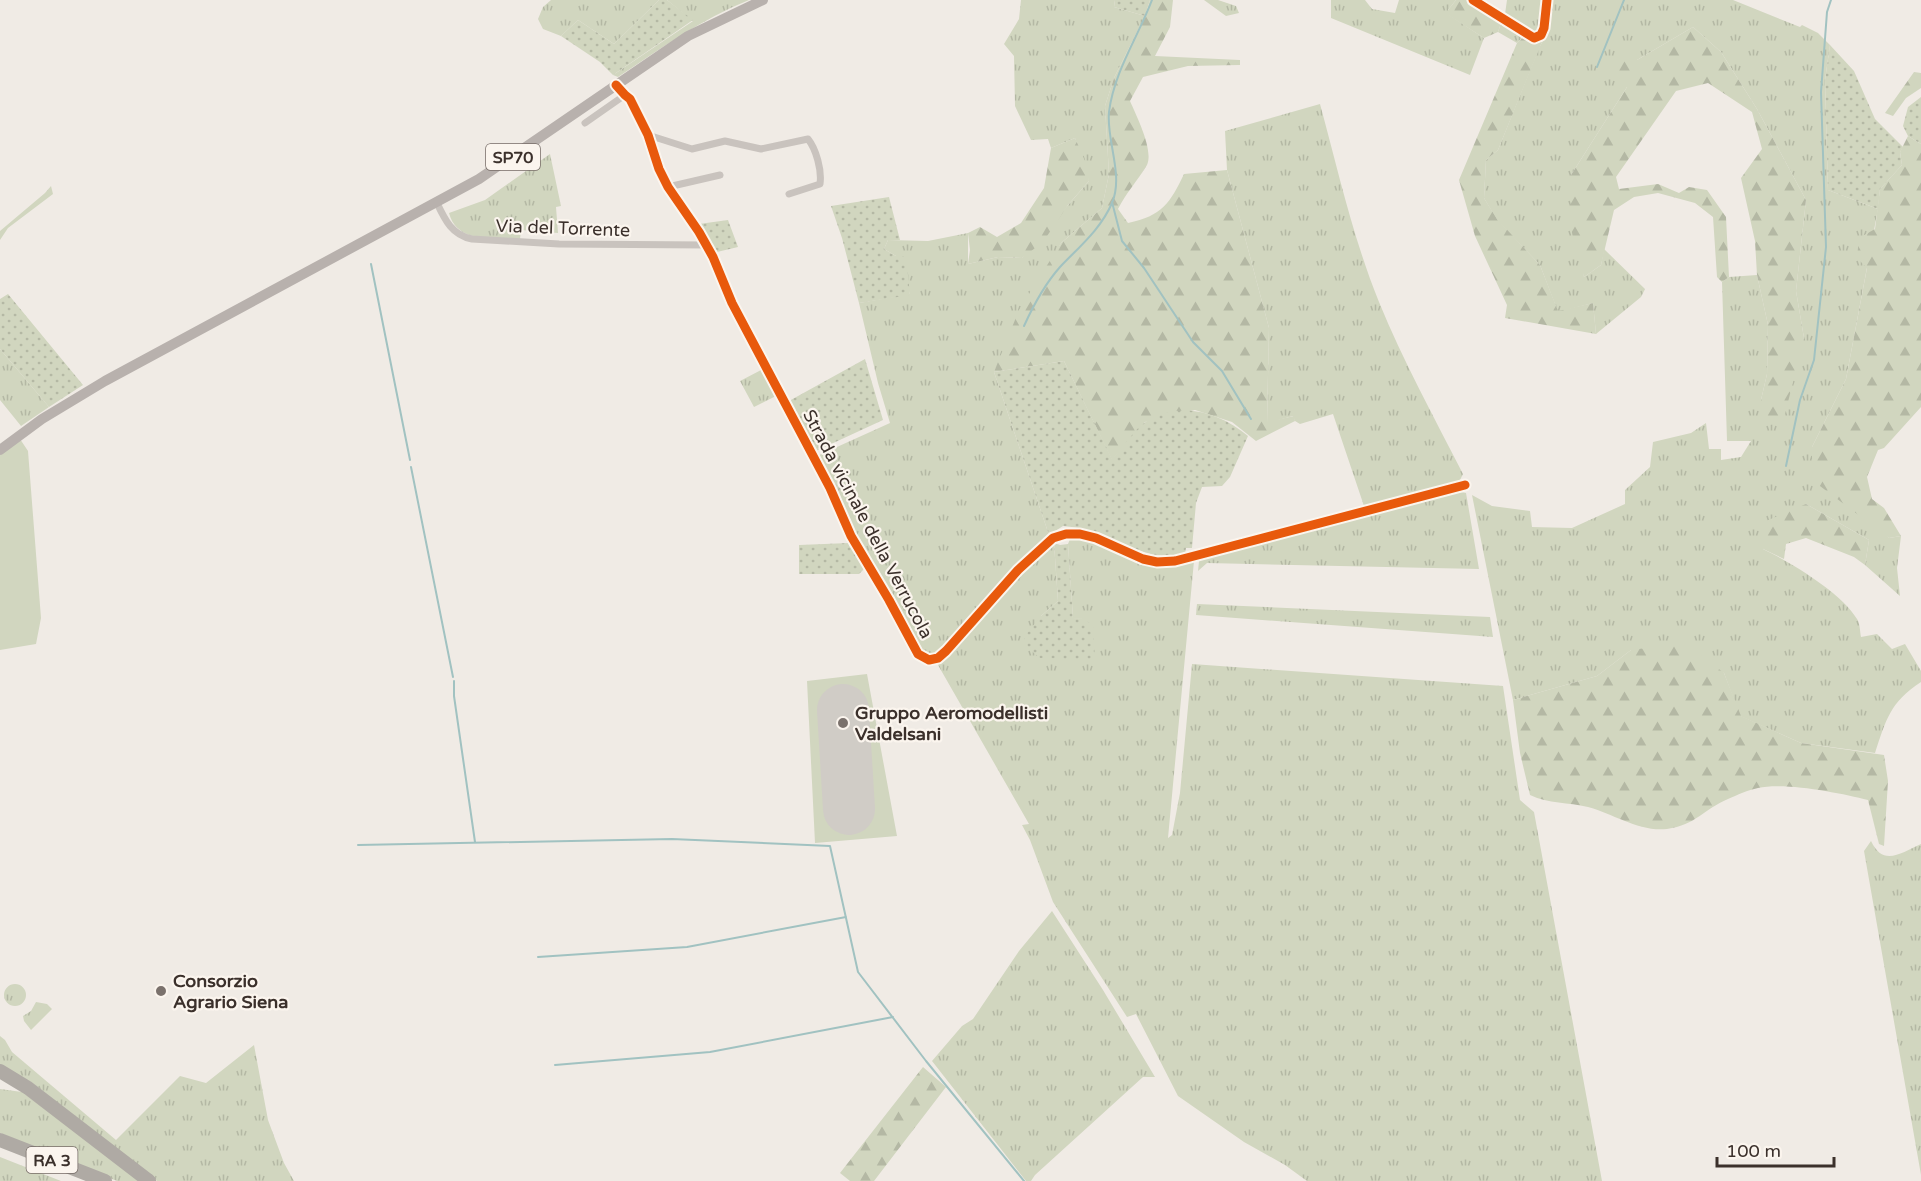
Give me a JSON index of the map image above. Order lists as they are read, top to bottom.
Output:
{
  "streets": {
    "highway": ["RA 3"],
    "main road": ["SP70"],
    "street": ["Via del Torrente", "Strada vicinale della Verrucola"]
  },
  "crossings": [
    ["SP70", "Via del Torrente"],
    ["Via del Torrente", "Strada vicinale della Verrucola"]
  ],
  "places": ["Gruppo Aeromodellisti Valdelsani", "Consorzio Agrario Siena"],
  "scale_bar": "100 m"
}
